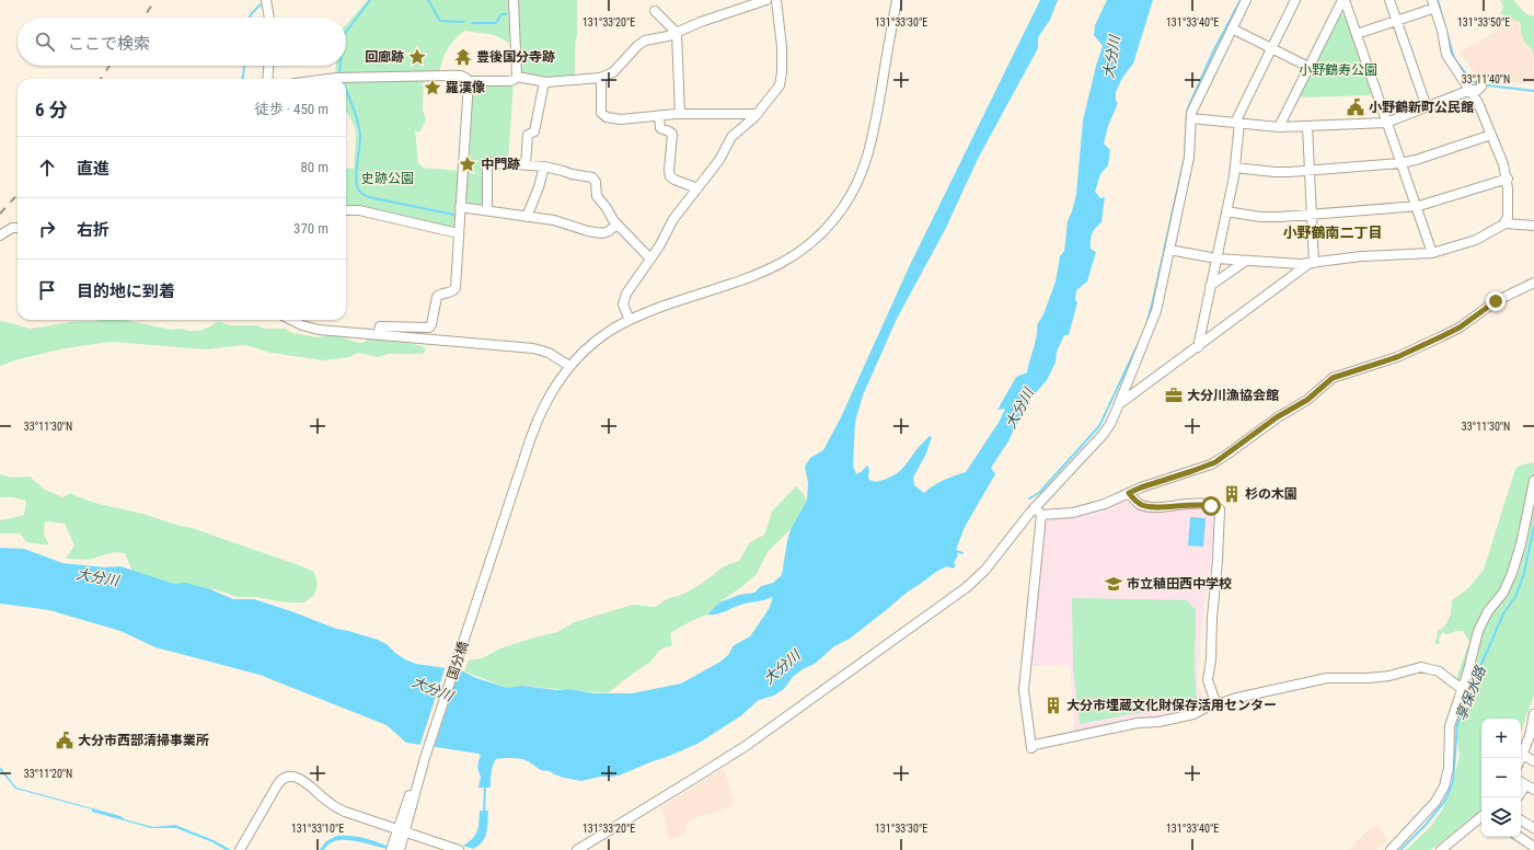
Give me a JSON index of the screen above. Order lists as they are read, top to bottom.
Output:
{
  "streets": {
    "street": ["国分橋"]
  },
  "districts": ["小野鶴南二丁目"],
  "water": ["大分川", "享保水路"],
  "parks": ["小野鶴寿公園", "史跡公園"],
  "places": {
    "place": ["回廊跡", "羅漢像", "中門跡"],
    "temple": ["豊後国分寺跡"],
    "public building": ["小野鶴新町公民館", "大分市西部清掃事業所"],
    "office": ["大分川漁協会館"],
    "building": ["杉の木園", "大分市埋蔵文化財保存活用センター"],
    "school or university": ["市立稙田西中学校"]
  },
  "page": {
    "search": "ここで検索",
    "heading": ["6 分", "徒歩 · 450 m"],
    "list": [
      ["直進", "80 m"],
      ["右折", "370 m"],
      "目的地に到着"
    ],
    "map_buttons": ["+", "−"]
  },
  "coordinates": [
    "131°33'20\"E",
    "131°33'30\"E",
    "131°33'40\"E",
    "131°33'50\"E",
    "33°11'40\"N",
    "33°11'30\"N",
    "33°11'20\"N",
    "131°33'10\"E"
  ]
}
